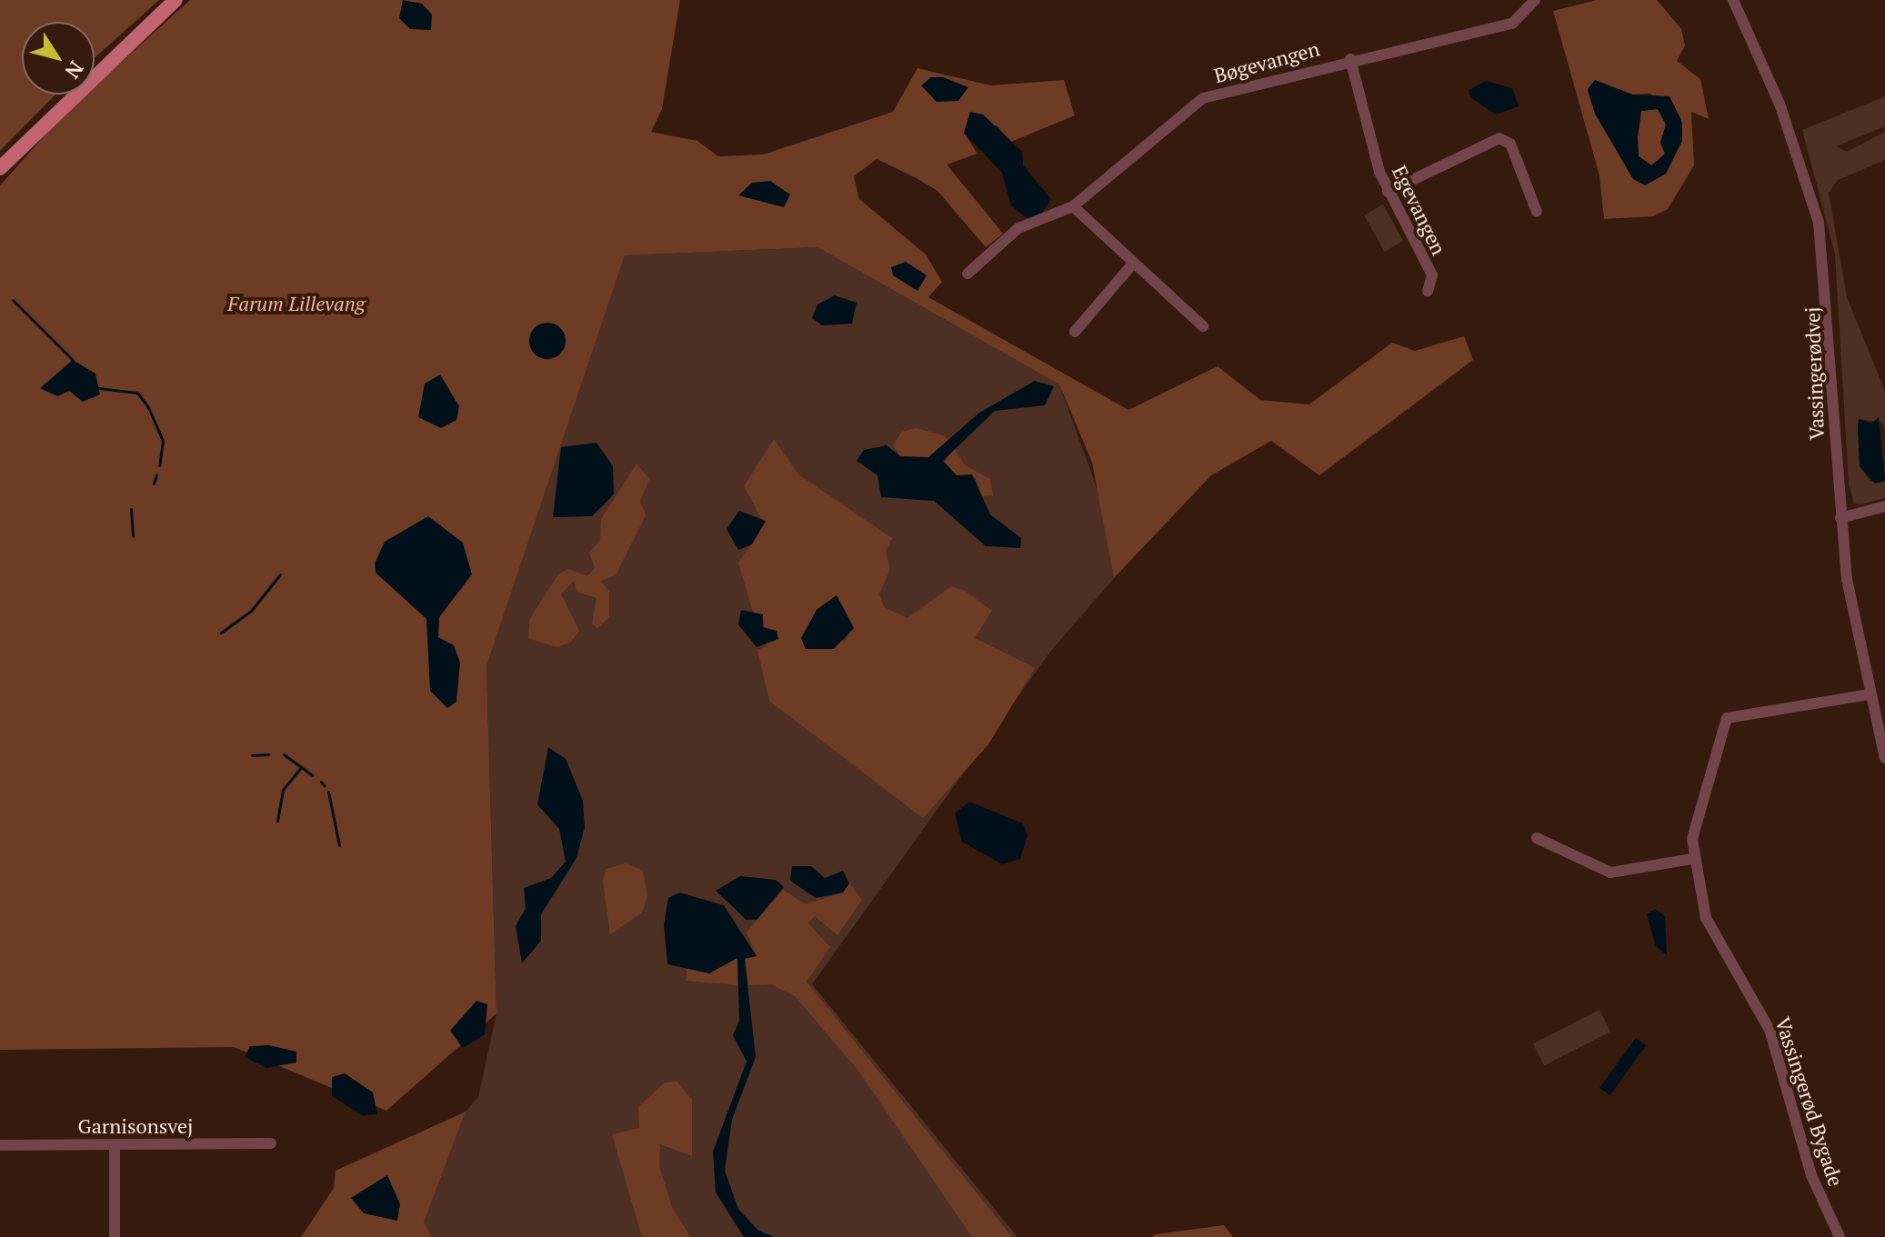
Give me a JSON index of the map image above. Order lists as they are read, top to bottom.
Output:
{
  "streets": {
    "street": [
      "Bøgevangen",
      "Egevangen",
      "Vassingerødvej",
      "Vassingerød Bygade",
      "Garnisonsvej"
    ]
  },
  "crossings": [
    ["Bøgevangen", "Egevangen"],
    ["Vassingerødvej", "Vassingerød Bygade"]
  ],
  "parks": ["Farum Lillevang"],
  "north": "bottom right"
}
